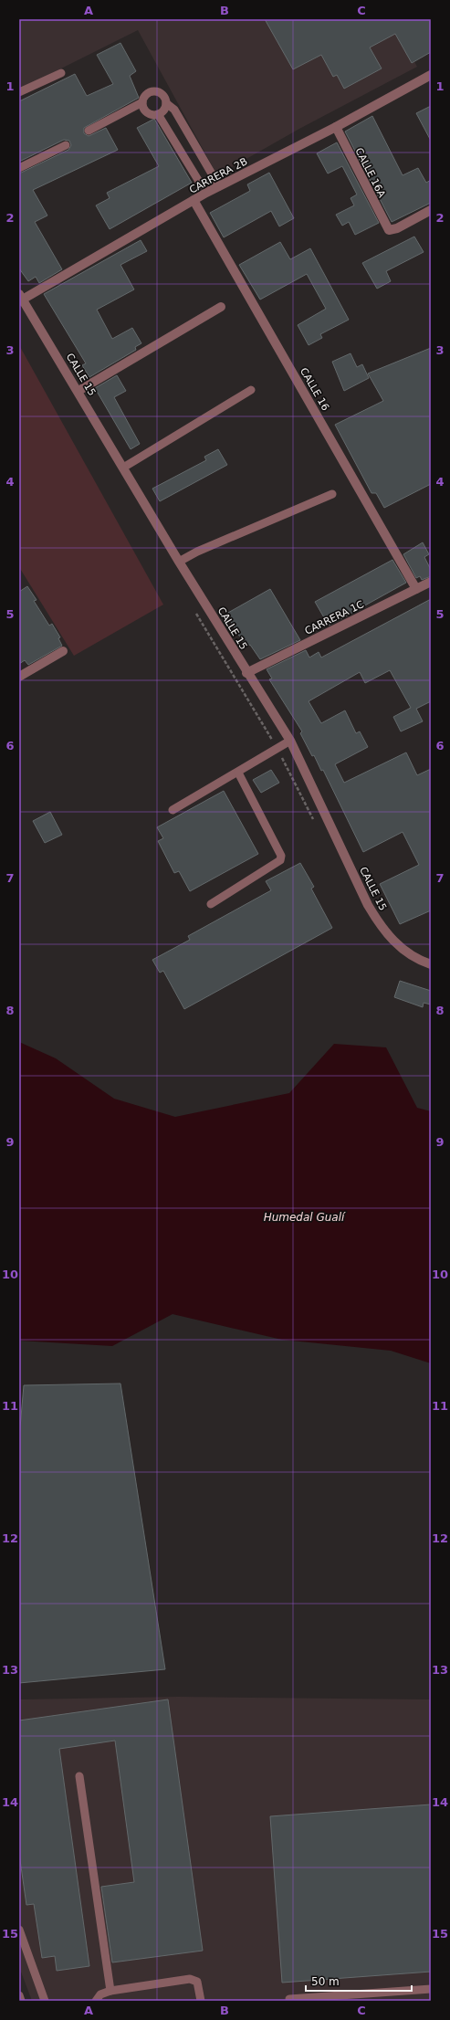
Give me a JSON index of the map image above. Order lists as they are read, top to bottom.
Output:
{
  "streets": {
    "street": [
      "CALLE 16A",
      "CARRERA 2B",
      "CALLE 15",
      "CALLE 16",
      "CARRERA 1C"
    ]
  },
  "crossings": [
    ["CALLE 16A", "CARRERA 2B"],
    ["CARRERA 2B", "CALLE 15"],
    ["CARRERA 2B", "CALLE 16"],
    ["CALLE 15", "CARRERA 1C"],
    ["CALLE 16", "CARRERA 1C"]
  ],
  "water": ["Humedal Gualí"],
  "scale_bar": "50 m",
  "grid": {
    "columns": ["A", "B", "C"],
    "rows": [
      "1",
      "2",
      "3",
      "4",
      "5",
      "6",
      "7",
      "8",
      "9",
      "10",
      "11",
      "12",
      "13",
      "14",
      "15"
    ]
  }
}
